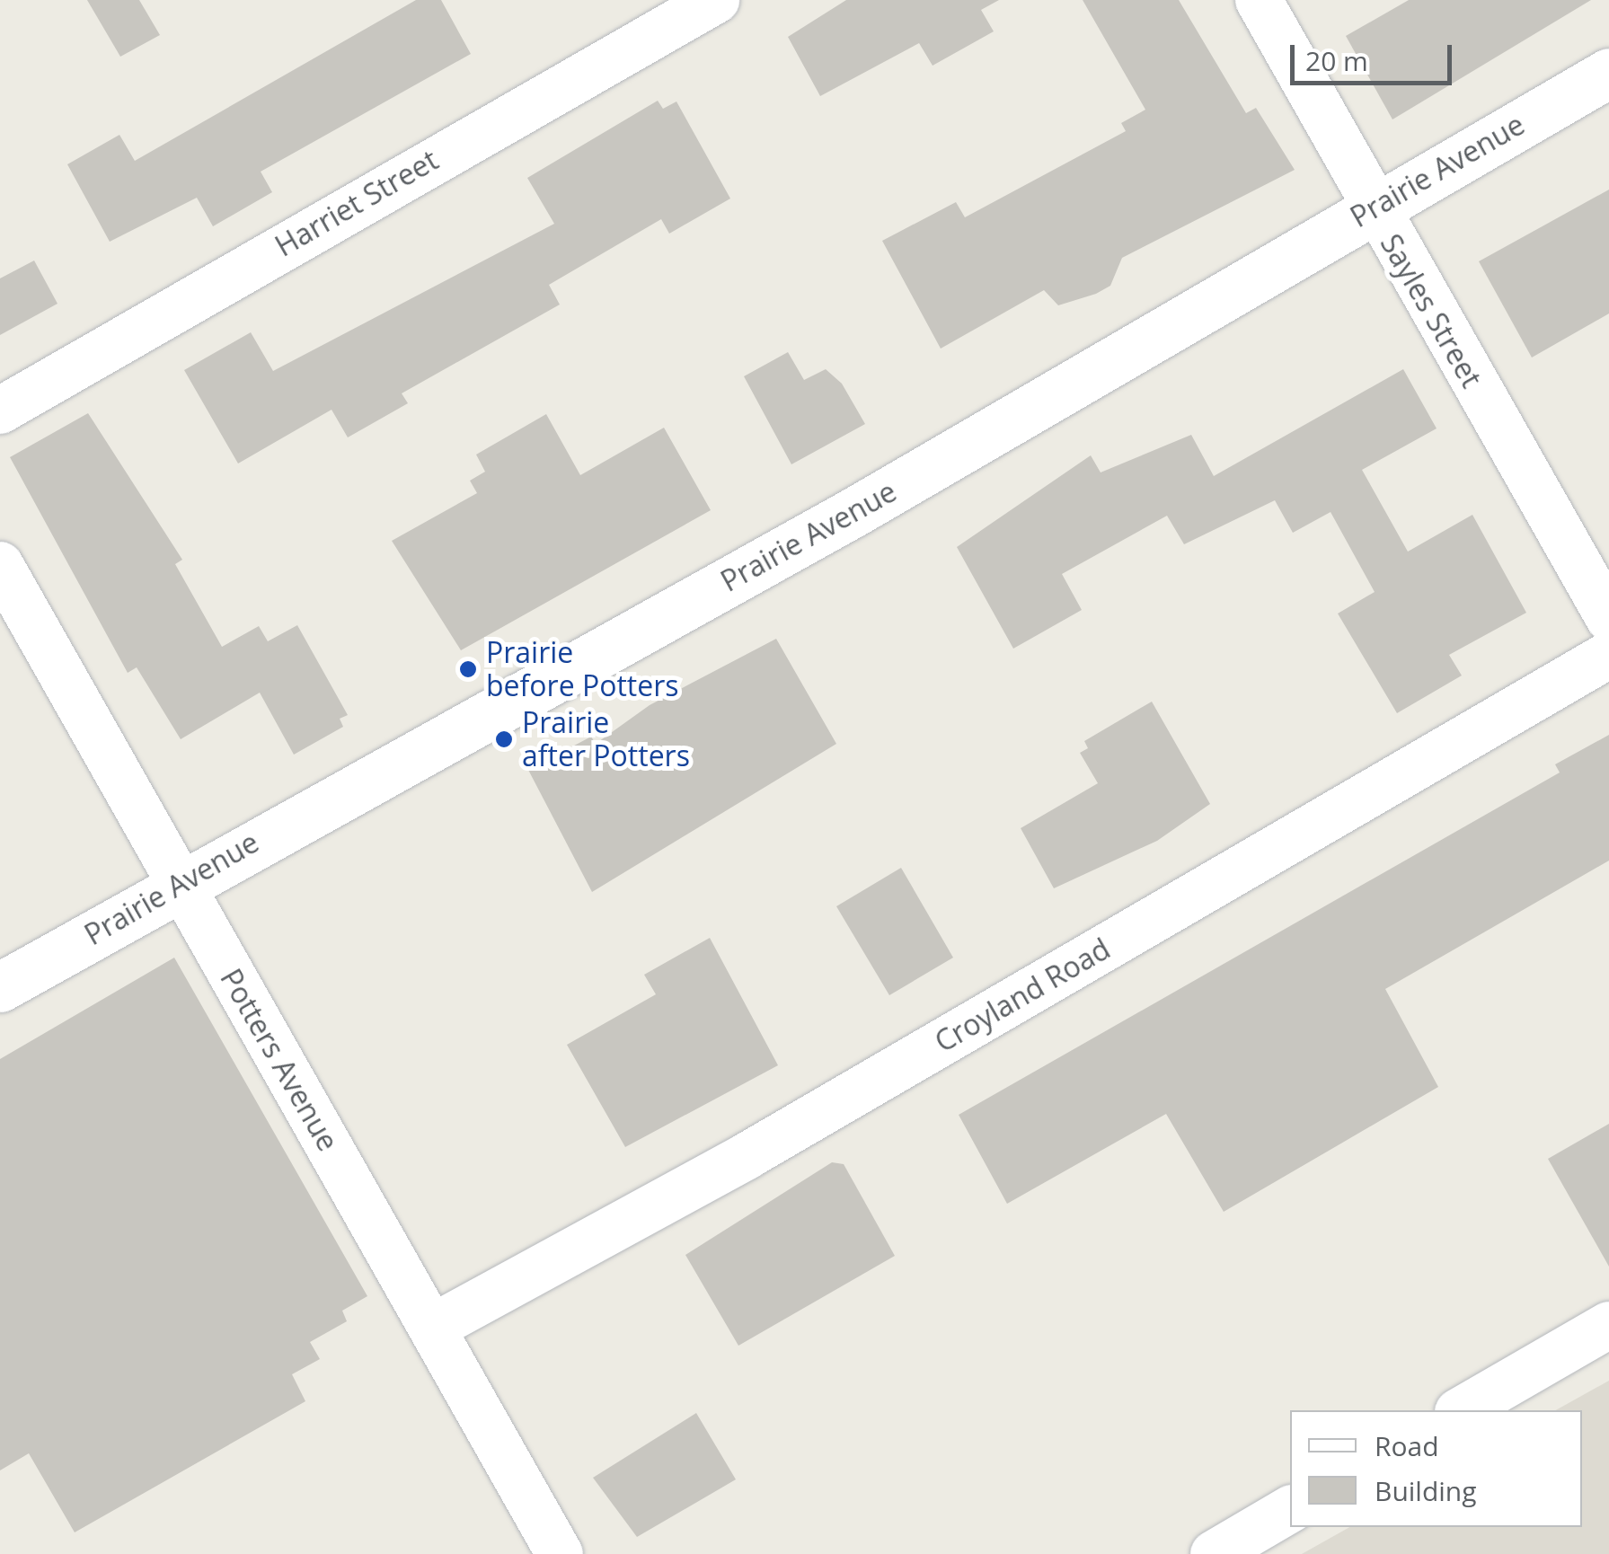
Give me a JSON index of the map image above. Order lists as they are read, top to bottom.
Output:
{
  "streets": {
    "street": [
      "Prairie Avenue",
      "Harriet Street",
      "Sayles Street",
      "Croyland Road",
      "Potters Avenue"
    ]
  },
  "crossings": [
    ["Prairie Avenue", "Sayles Street"],
    ["Prairie Avenue", "Potters Avenue"],
    ["Croyland Road", "Potters Avenue"]
  ],
  "places": ["Prairie before Potters", "Prairie after Potters"],
  "legend": ["Road", "Building"],
  "scale_bar": "20 m"
}
